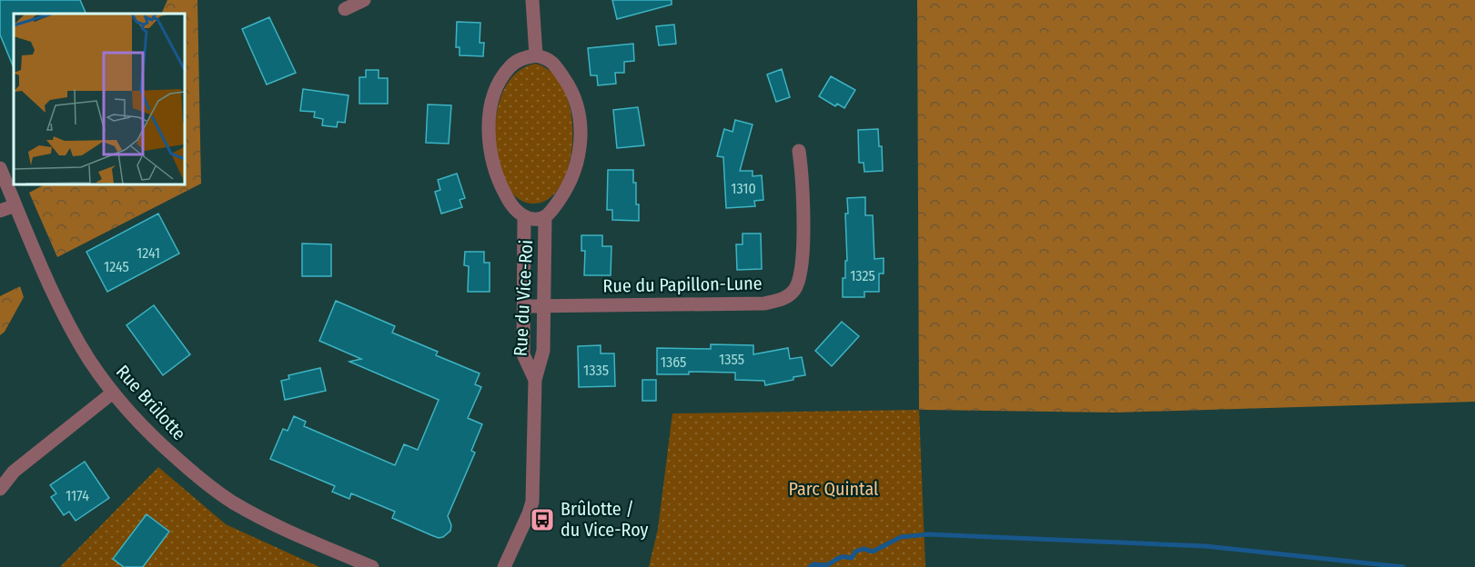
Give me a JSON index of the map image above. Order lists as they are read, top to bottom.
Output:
{
  "streets": {
    "street": ["Rue du Papillon-Lune", "Rue du Vice-Roi", "Rue Brûlotte"]
  },
  "crossings": [
    ["Rue du Papillon-Lune", "Rue du Vice-Roi"]
  ],
  "parks": ["Parc Quintal"],
  "places": {
    "bus stop": ["Brûlotte / du Vice-Roy"]
  },
  "house_numbers": [
    "1310",
    "1241",
    "1245",
    "1325",
    "1355",
    "1365",
    "1335",
    "1174"
  ]
}
